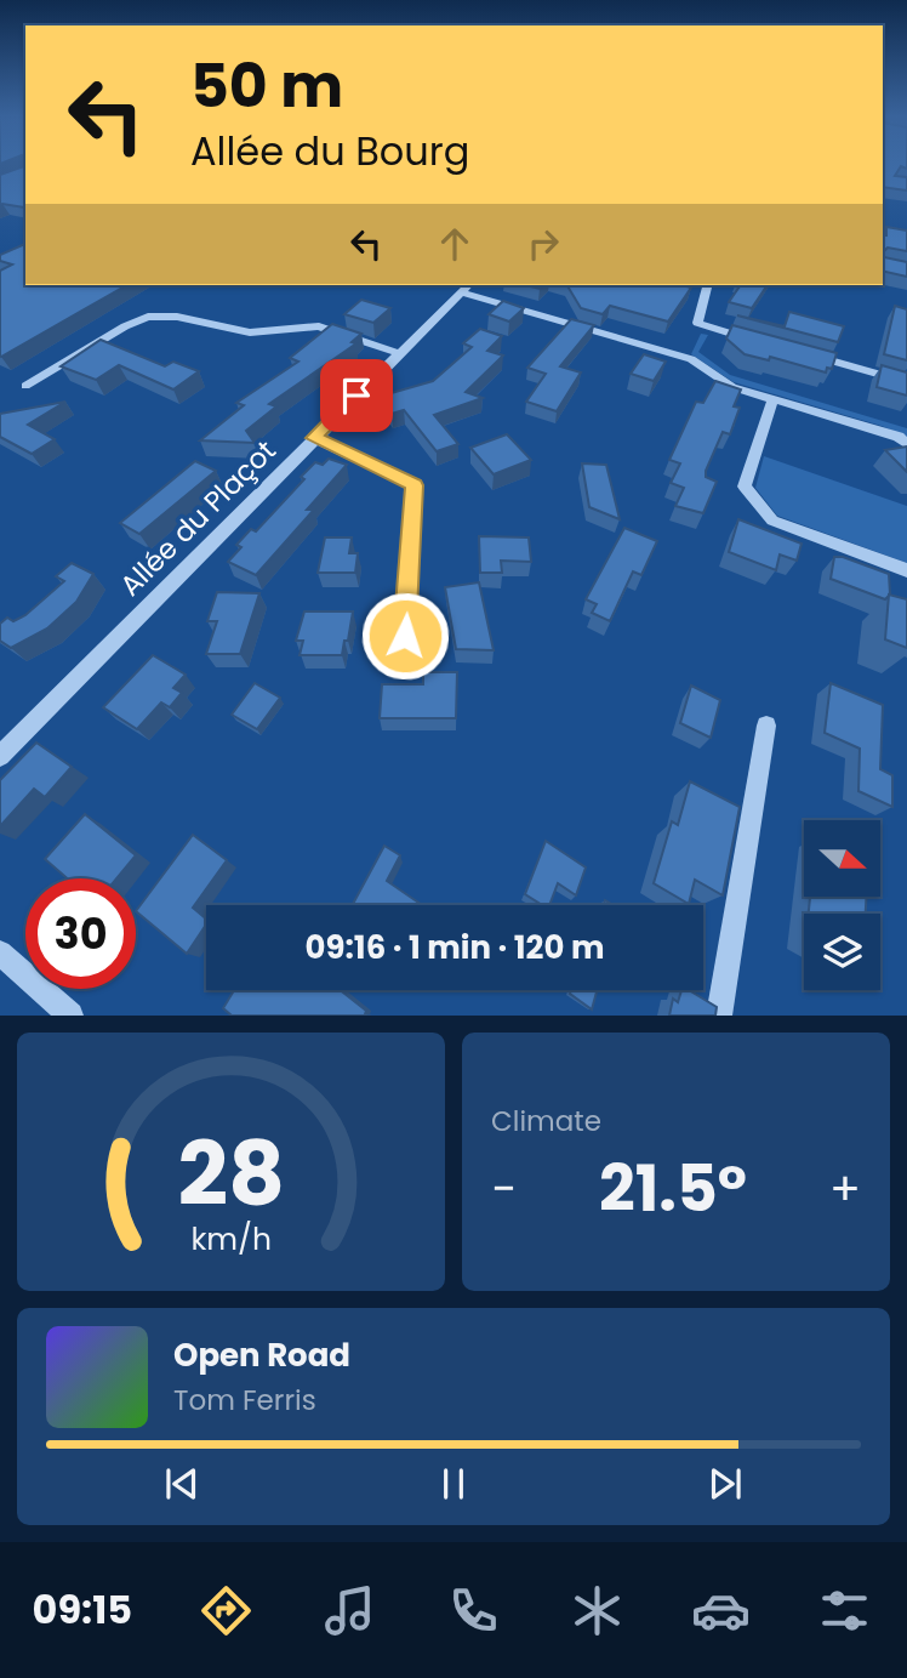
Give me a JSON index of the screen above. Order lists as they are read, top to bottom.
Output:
{
  "streets": {
    "street": ["Allée du Plaçot"]
  },
  "north": "right",
  "page": {
    "turn": ["50 m", "Allée du Bourg"],
    "limit": "30",
    "trip": "09:16 · 1 min · 120 m",
    "tile": "Climate",
    "heat": ["−", "21.5°", "+"],
    "song": ["Open Road", "Tom Ferris"],
    "tabs": "09:15",
    "gauge": ["28", "km/h"]
  }
}
